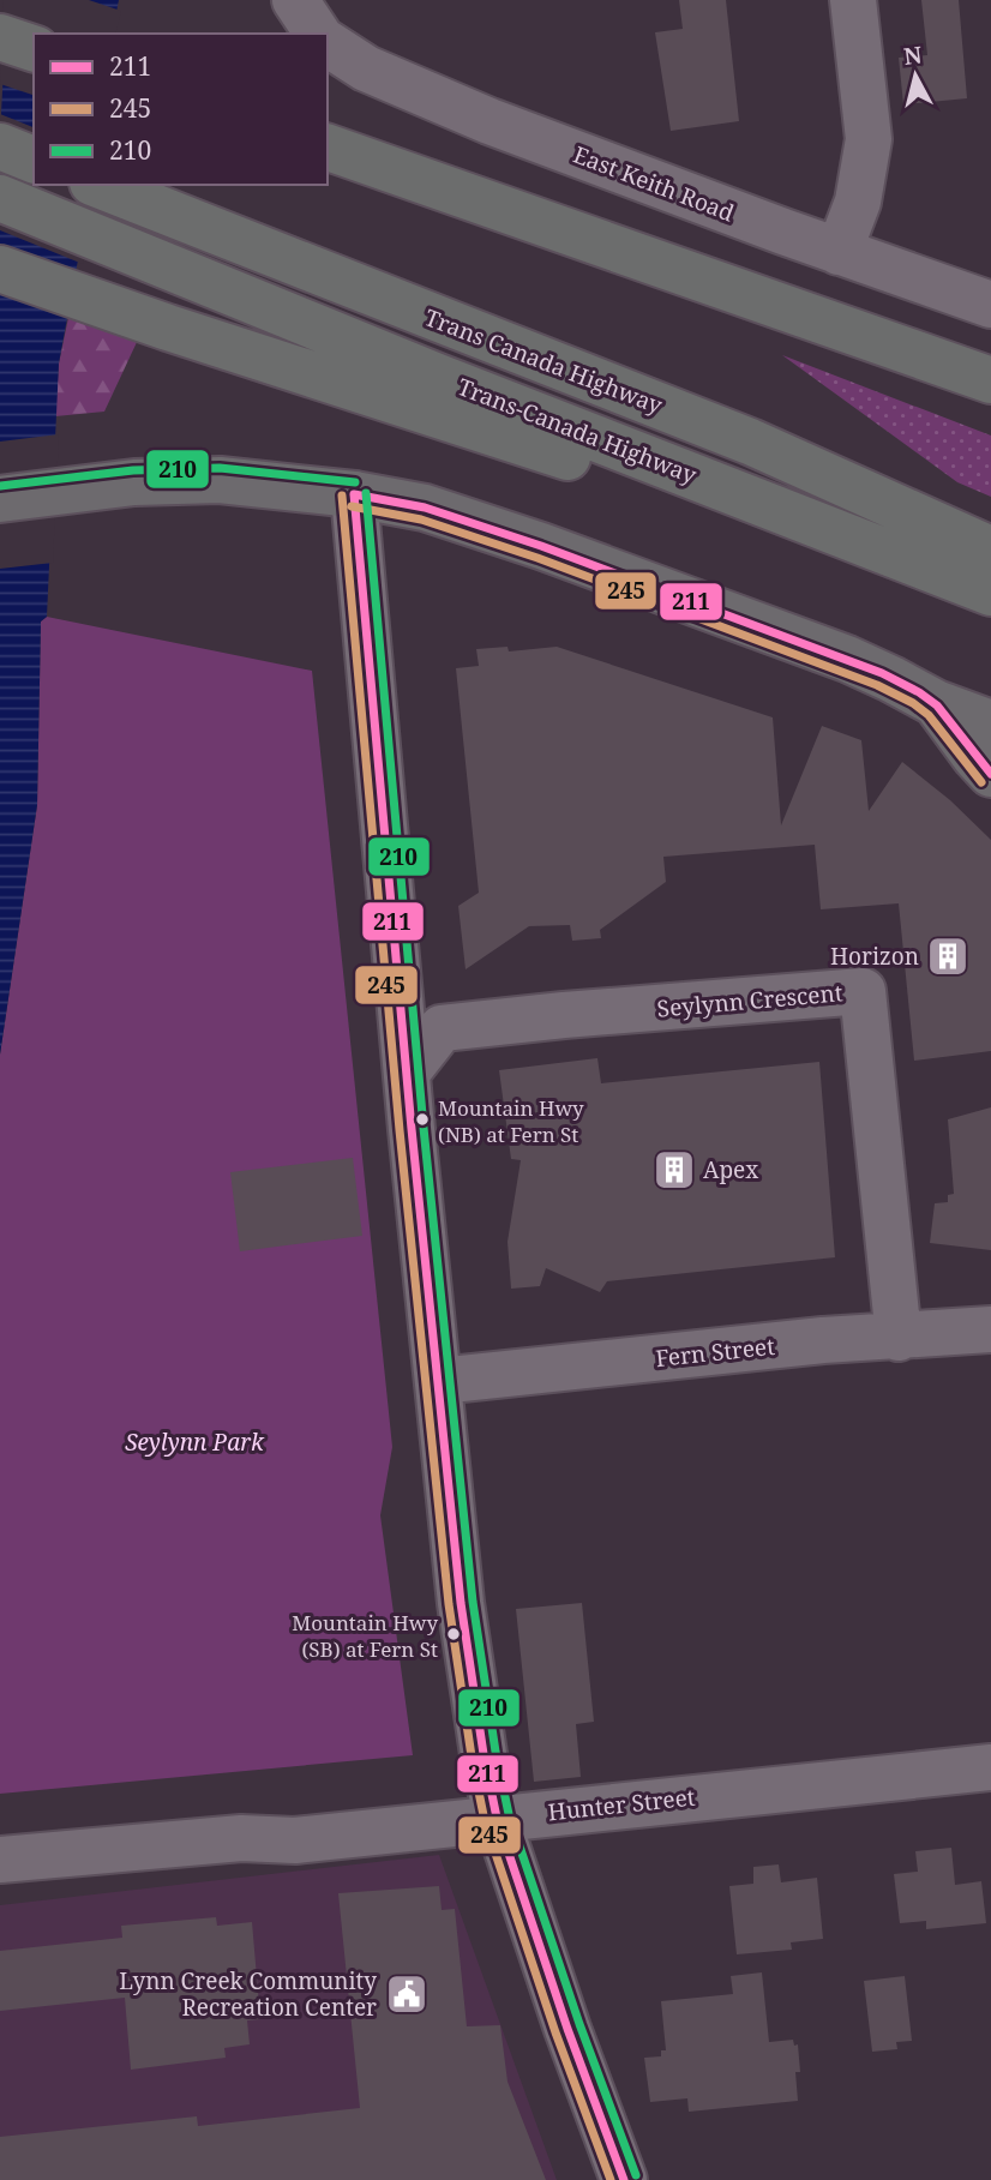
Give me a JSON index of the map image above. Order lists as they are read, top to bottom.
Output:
{
  "streets": {
    "highway": ["Trans Canada Highway", "Trans-Canada Highway"],
    "street": [
      "East Keith Road",
      "Seylynn Crescent",
      "Fern Street",
      "Hunter Street"
    ]
  },
  "crossings": [
    ["Seylynn Crescent", "Fern Street"]
  ],
  "parks": ["Seylynn Park"],
  "places": {
    "building": ["Horizon", "Apex"],
    "other": ["Mountain Hwy (NB) at Fern St", "Mountain Hwy (SB) at Fern St"],
    "public building": ["Lynn Creek Community Recreation Center"]
  },
  "lines": ["transit line 210", "transit line 211", "transit line 245"],
  "legend": ["211", "245", "210"],
  "north": "top"
}
